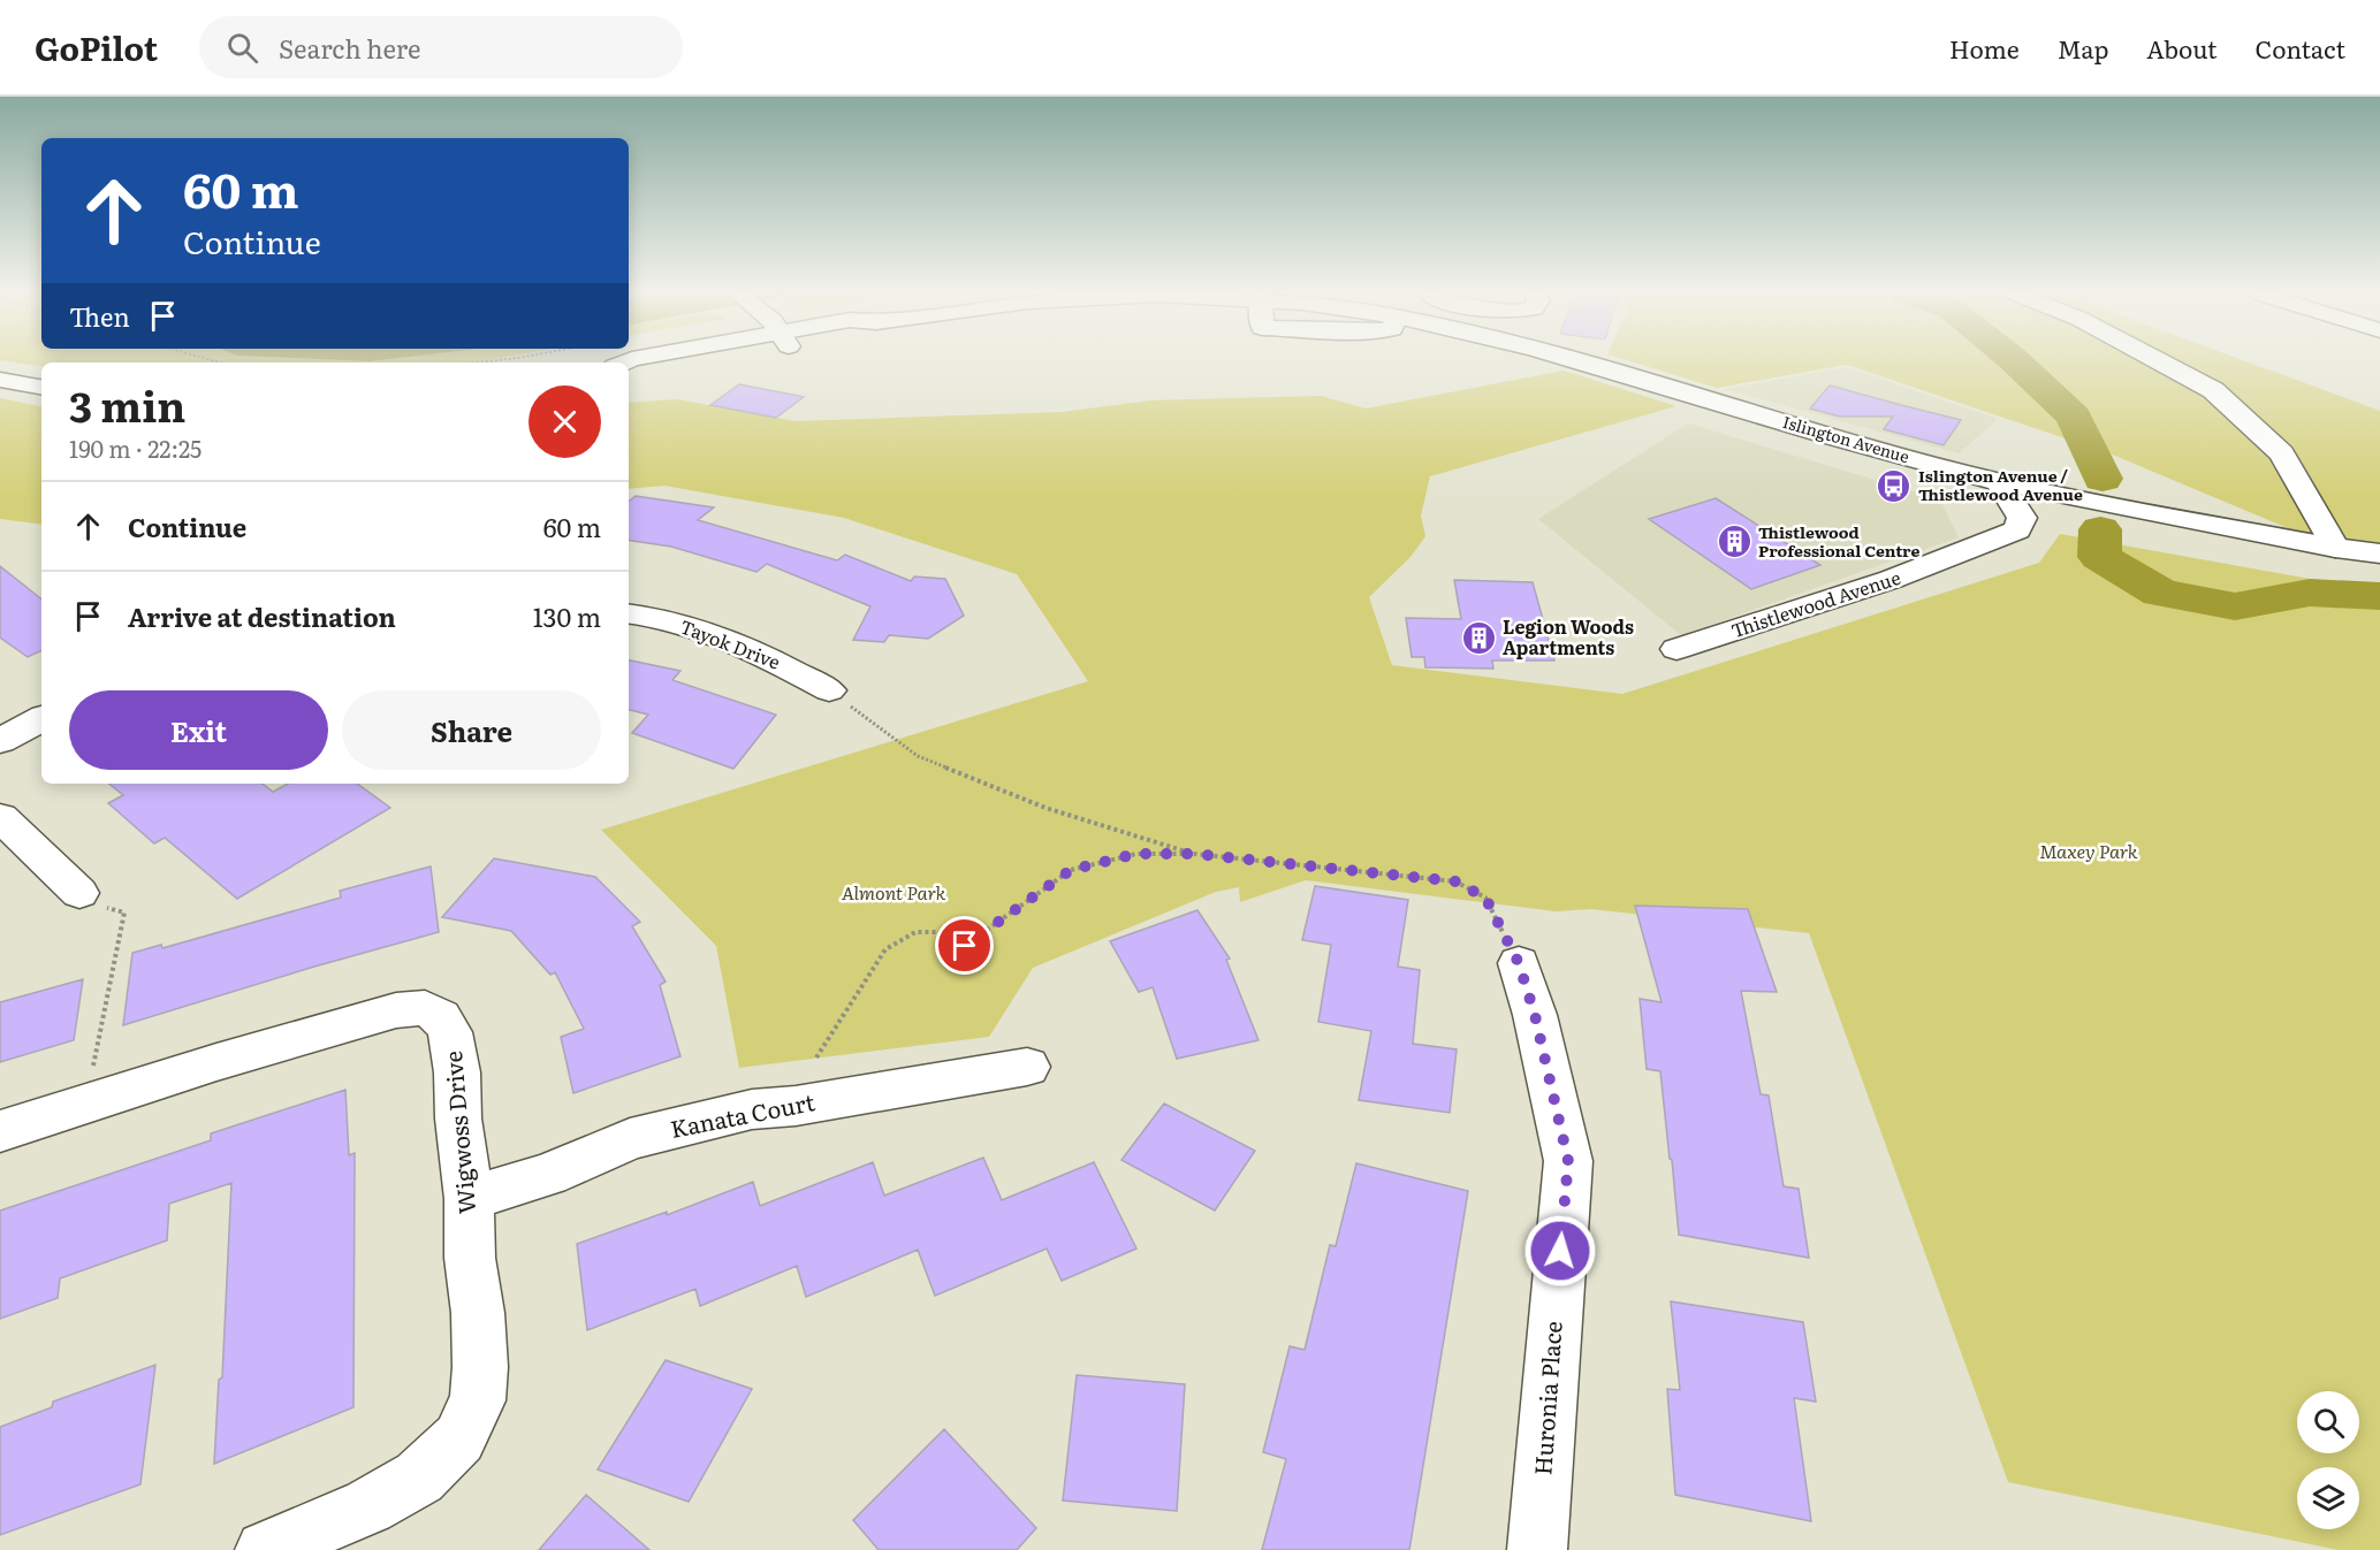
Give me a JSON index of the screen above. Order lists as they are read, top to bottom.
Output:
{
  "streets": {
    "street": [
      "Islington Avenue",
      "Thistlewood Avenue",
      "Tayok Drive",
      "Kanata Court",
      "Wigwoss Drive",
      "Huronia Place"
    ]
  },
  "crossings": [
    ["Islington Avenue", "Thistlewood Avenue"],
    ["Kanata Court", "Wigwoss Drive"]
  ],
  "parks": ["Maxey Park", "Almont Park"],
  "places": {
    "bus stop": ["Islington Avenue / Thistlewood Avenue"],
    "building": ["Thistlewood Professional Centre", "Legion Woods Apartments"]
  },
  "page": {
    "header": "GoPilot",
    "search": "Search here",
    "nav": [
      "Home",
      "Map",
      "About",
      "Contact"
    ],
    "turn": ["60 m", "Continue"],
    "then": "Then",
    "heading": ["3 min", "190 m · 22:25"],
    "list": [
      {
        "name": "Continue",
        "value": "60 m"
      },
      {
        "name": "Arrive at destination",
        "value": "130 m"
      }
    ],
    "buttons": ["Exit", "Share"]
  }
}
